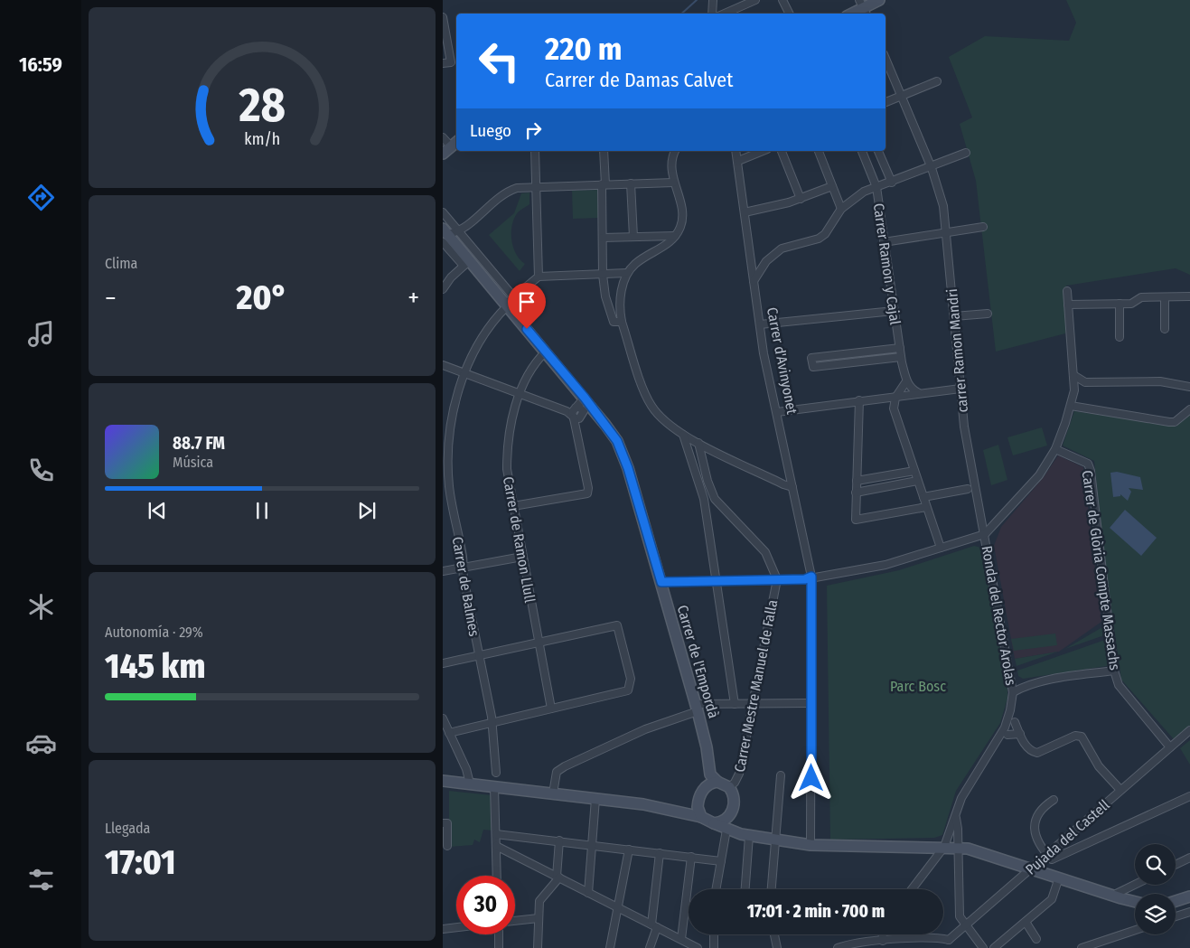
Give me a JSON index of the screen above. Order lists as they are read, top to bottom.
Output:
{
  "streets": {
    "main road": ["Carrer de l'Empordà"],
    "street": [
      "Carrer Ramon y Cajal",
      "carrer Ramon Mandri",
      "Carrer d'Avinyonet",
      "Carrer de Ramon Llull",
      "Carrer de Glòria Compte Massachs",
      "Carrer de Balmes",
      "Ronda del Rector Arolas",
      "Carrer Mestre Manuel de Falla",
      "Pujada del Castell"
    ]
  },
  "crossings": [
    ["carrer Ramon Mandri", "Ronda del Rector Arolas"],
    ["Carrer de Ramon Llull", "Carrer de l'Empordà"],
    ["Carrer de Glòria Compte Massachs", "Pujada del Castell"],
    ["Carrer de Balmes", "Carrer de l'Empordà"]
  ],
  "parks": ["Parc Bosc"],
  "page": {
    "tabs": "16:59",
    "turn": ["220 m", "Carrer de Damas Calvet"],
    "then": "Luego",
    "tile": [
      "Clima",
      ["Autonomía · 29%", "145 km"],
      ["Llegada", "17:01"]
    ],
    "heat": ["−", "20°", "+"],
    "song": ["88.7 FM", "Música"],
    "limit": "30",
    "trip": "17:01 · 2 min · 700 m",
    "gauge": ["28", "km/h"]
  }
}
